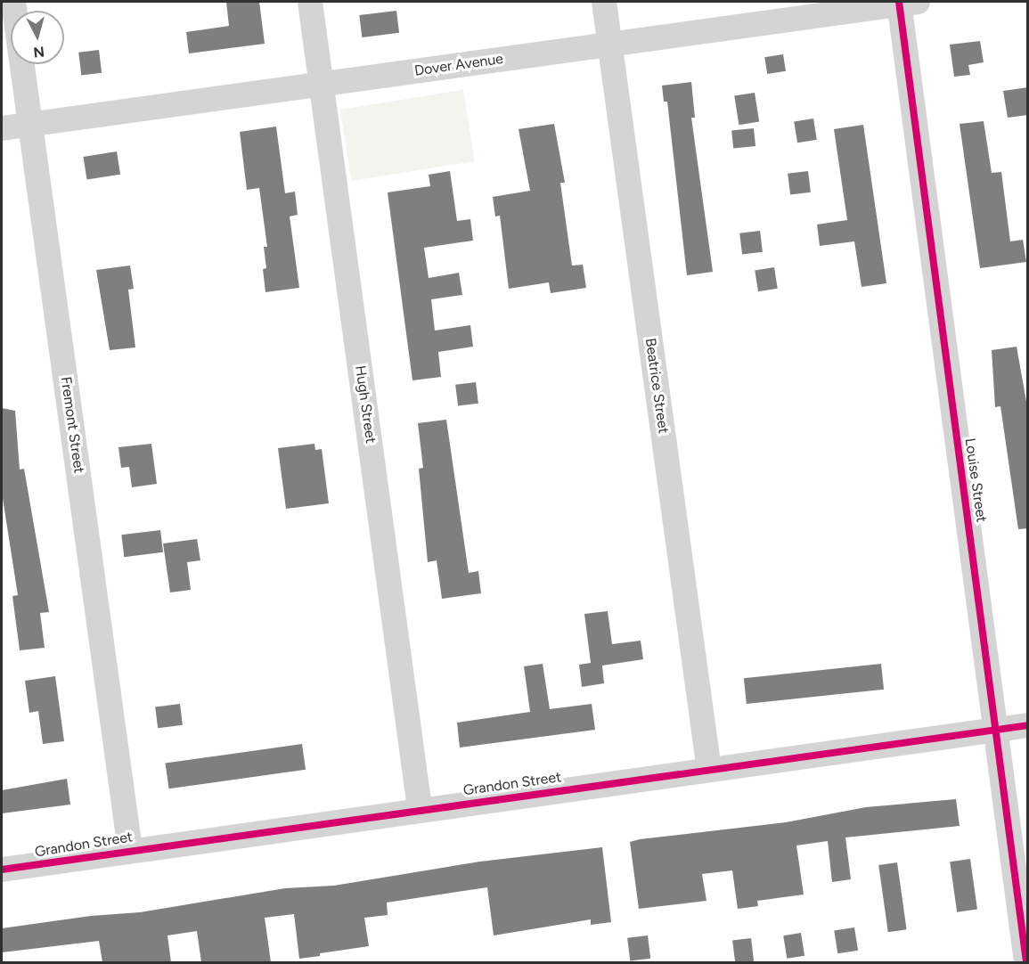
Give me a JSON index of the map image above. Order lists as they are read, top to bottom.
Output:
{
  "streets": {
    "street": [
      "Dover Avenue",
      "Beatrice Street",
      "Hugh Street",
      "Fremont Street",
      "Louise Street",
      "Grandon Street"
    ]
  },
  "crossings": [
    ["Dover Avenue", "Beatrice Street"],
    ["Dover Avenue", "Hugh Street"],
    ["Dover Avenue", "Fremont Street"],
    ["Dover Avenue", "Louise Street"],
    ["Beatrice Street", "Grandon Street"],
    ["Hugh Street", "Grandon Street"],
    ["Fremont Street", "Grandon Street"],
    ["Louise Street", "Grandon Street"]
  ],
  "north": "bottom"
}
